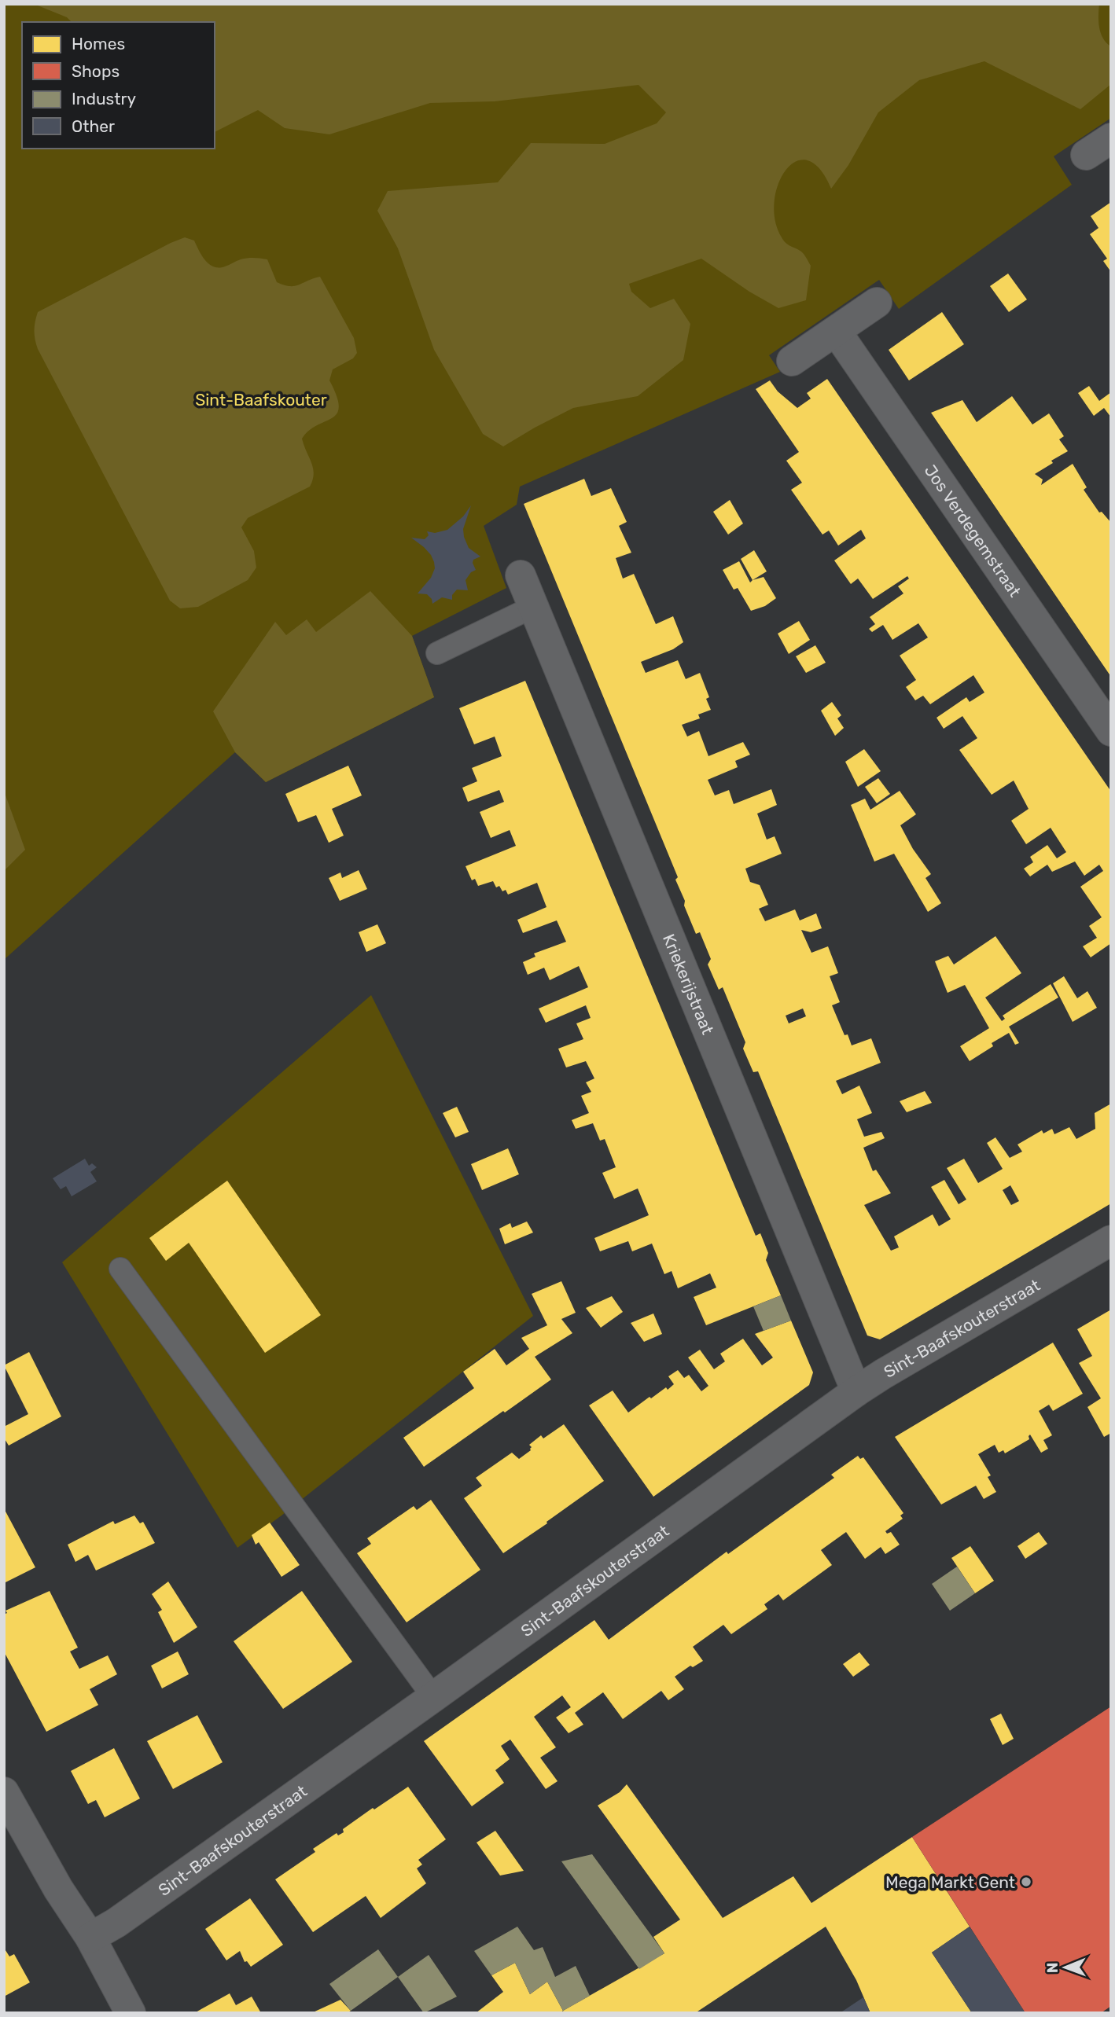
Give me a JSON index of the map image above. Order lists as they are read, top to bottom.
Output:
{
  "streets": {
    "street": ["Jos Verdegemstraat", "Kriekerijstraat", "Sint-Baafskouterstraat"]
  },
  "crossings": [
    ["Kriekerijstraat", "Sint-Baafskouterstraat"]
  ],
  "parks": ["Sint-Baafskouter"],
  "places": ["Mega Markt Gent"],
  "legend": [
    "Homes",
    "Shops",
    "Industry",
    "Other"
  ],
  "north": "left"
}
